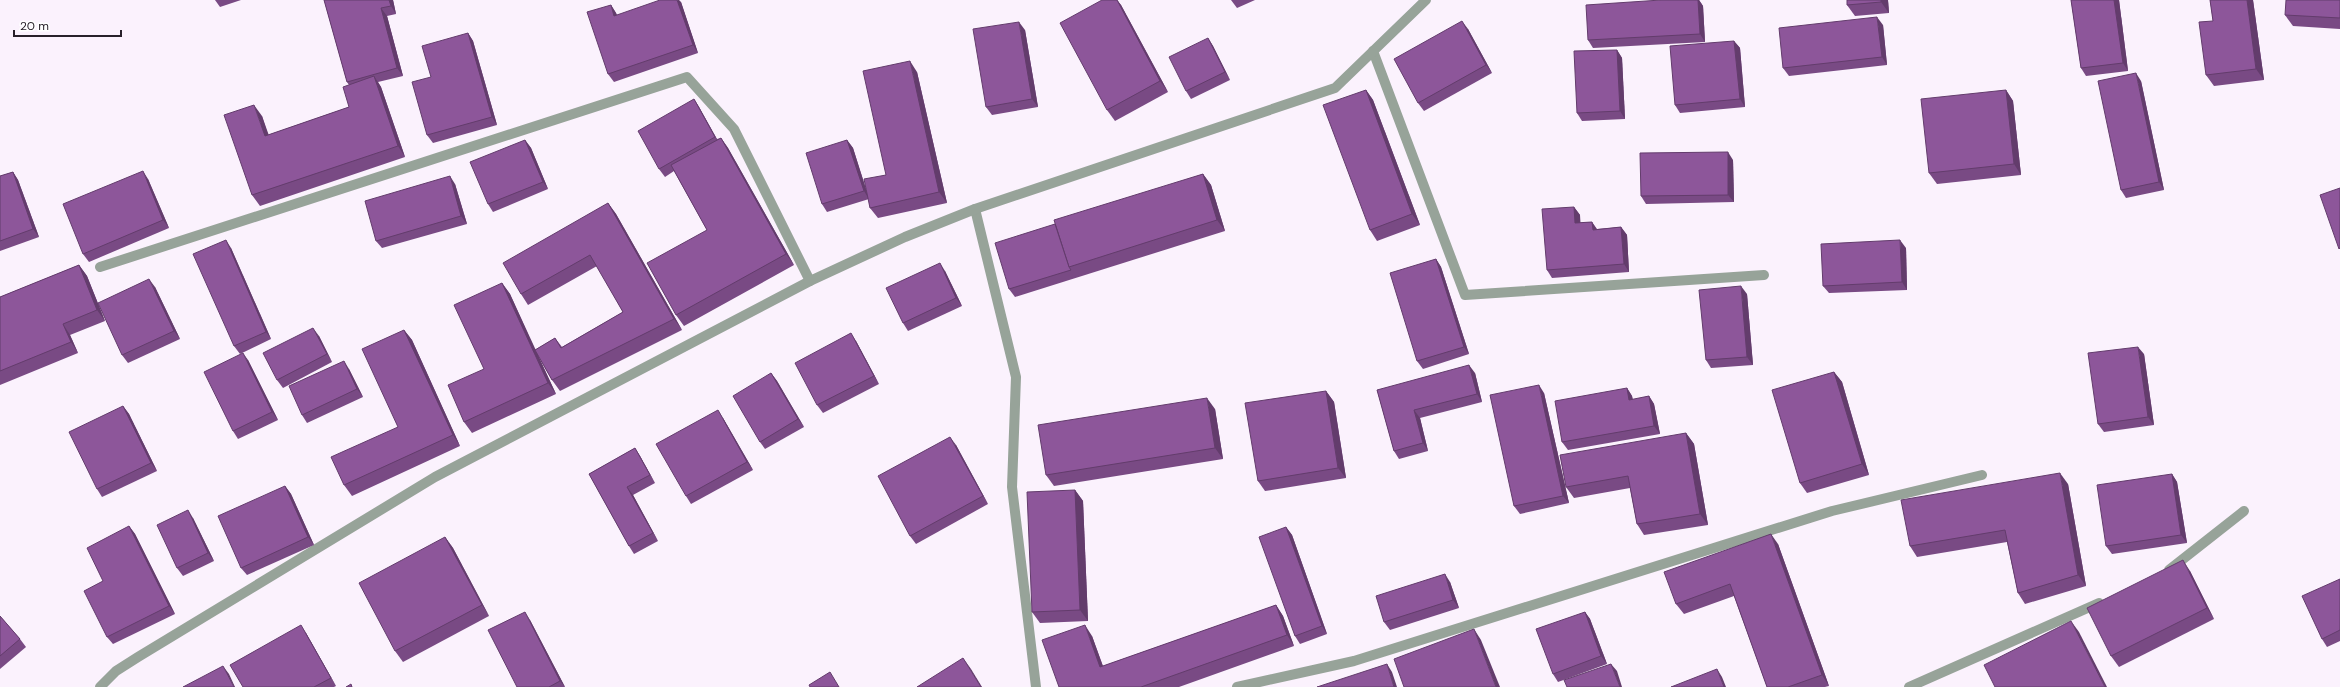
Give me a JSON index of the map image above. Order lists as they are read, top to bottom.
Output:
{
  "scale_bar": "20 m"
}
